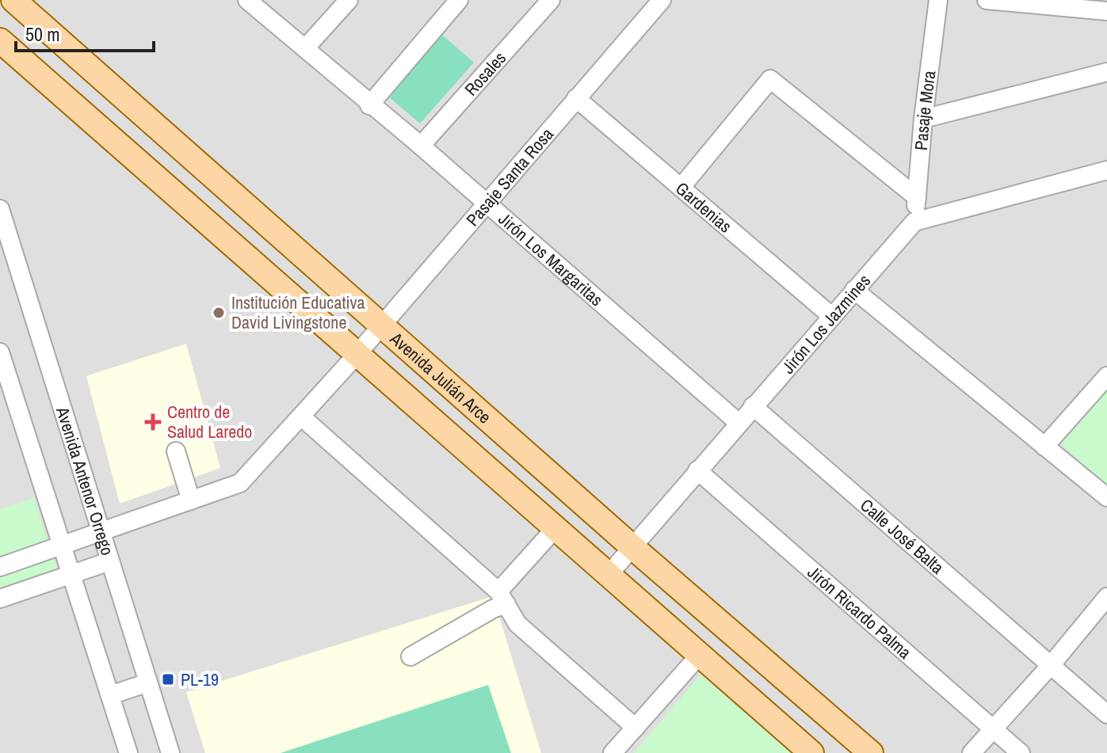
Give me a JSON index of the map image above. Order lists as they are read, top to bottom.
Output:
{
  "streets": {
    "main road": ["Avenida Julián Arce"],
    "street": [
      "Rosales",
      "Pasaje Mora",
      "Pasaje Santa Rosa",
      "Gardenias",
      "Jirón Los Margaritas",
      "Jirón Los Jazmines",
      "Avenida Antenor Orrego",
      "Calle José Balta",
      "Jirón Ricardo Palma"
    ]
  },
  "crossings": [
    ["Rosales", "Jirón Los Margaritas"],
    ["Pasaje Mora", "Jirón Los Jazmines"],
    ["Pasaje Santa Rosa", "Gardenias"],
    ["Pasaje Santa Rosa", "Jirón Los Margaritas"],
    ["Pasaje Santa Rosa", "Avenida Julián Arce"],
    ["Pasaje Santa Rosa", "Avenida Antenor Orrego"],
    ["Gardenias", "Jirón Los Jazmines"],
    ["Jirón Los Margaritas", "Jirón Los Jazmines"],
    ["Jirón Los Jazmines", "Avenida Julián Arce"],
    ["Jirón Los Jazmines", "Calle José Balta"],
    ["Jirón Los Jazmines", "Jirón Ricardo Palma"]
  ],
  "places": {
    "other": ["Institución Educativa David Livingstone"],
    "health": ["Centro de Salud Laredo"],
    "transit": ["PL-19"]
  },
  "scale_bar": "50 m"
}
